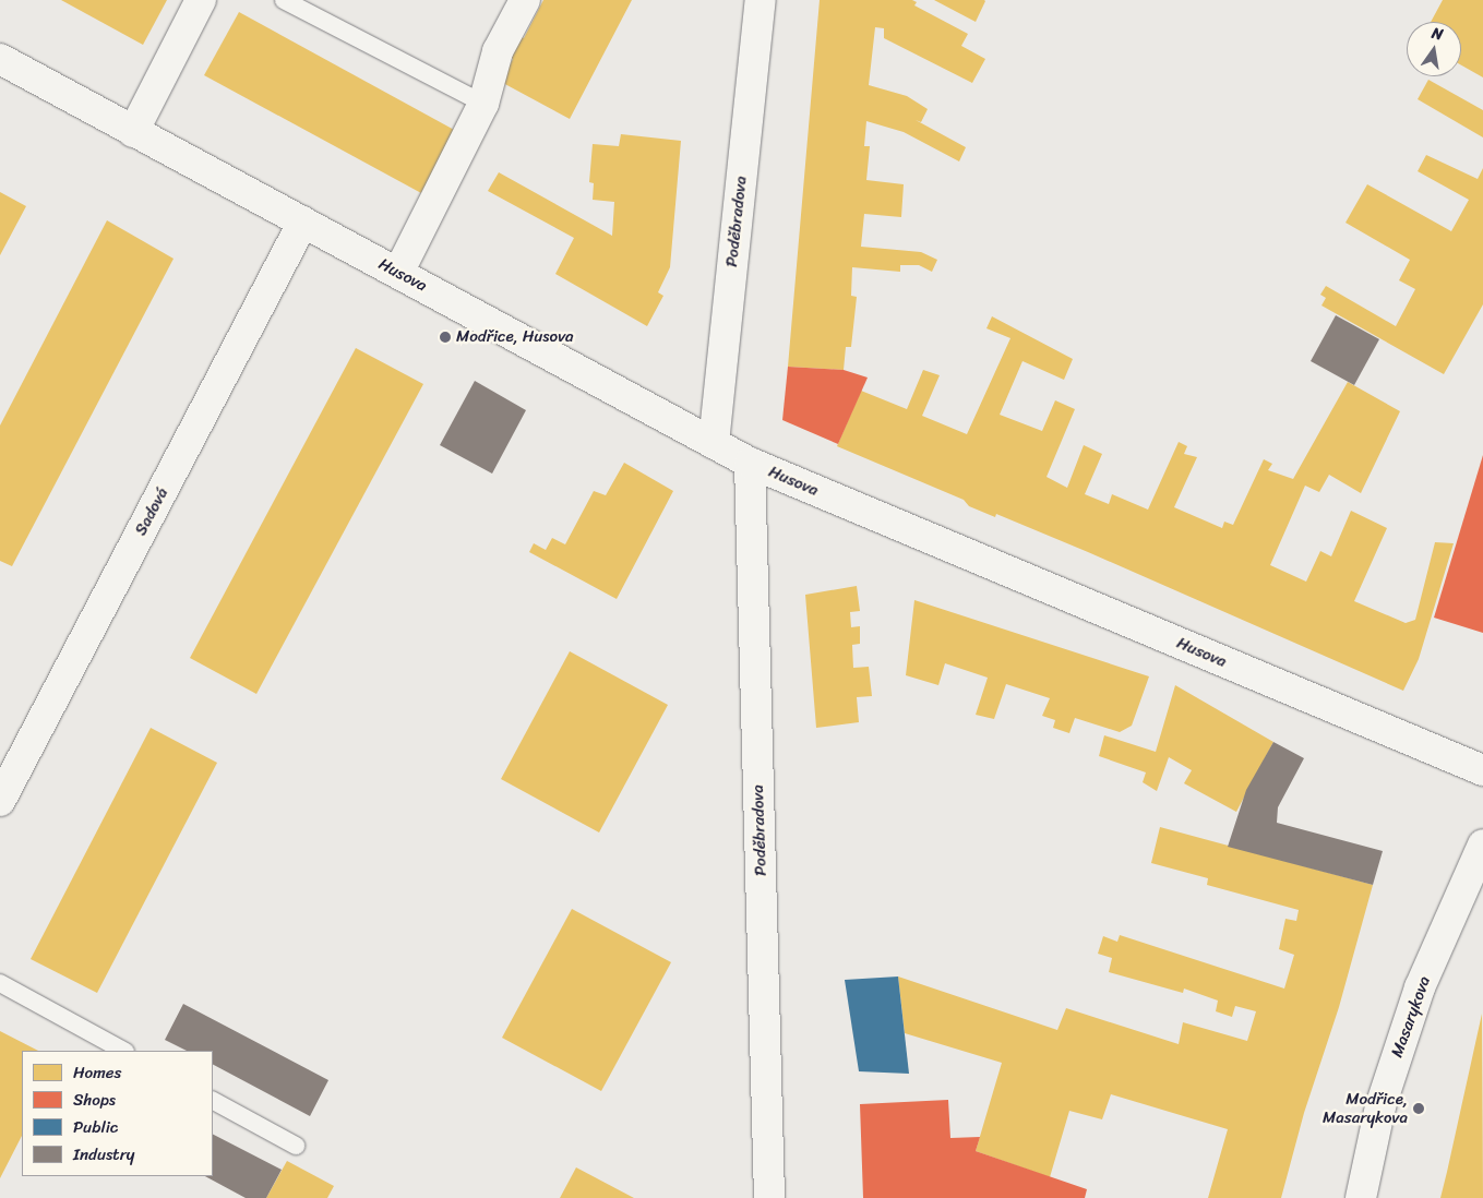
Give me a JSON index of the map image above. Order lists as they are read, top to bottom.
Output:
{
  "streets": {
    "street": [
      "Poděbradova",
      "Husova",
      "Sadová",
      "Masarykova"
    ]
  },
  "crossings": [
    ["Poděbradova", "Husova"],
    ["Husova", "Sadová"]
  ],
  "places": ["Modřice, Husova", "Modřice, Masarykova"],
  "legend": [
    "Homes",
    "Shops",
    "Public",
    "Industry"
  ],
  "north": "top"
}
